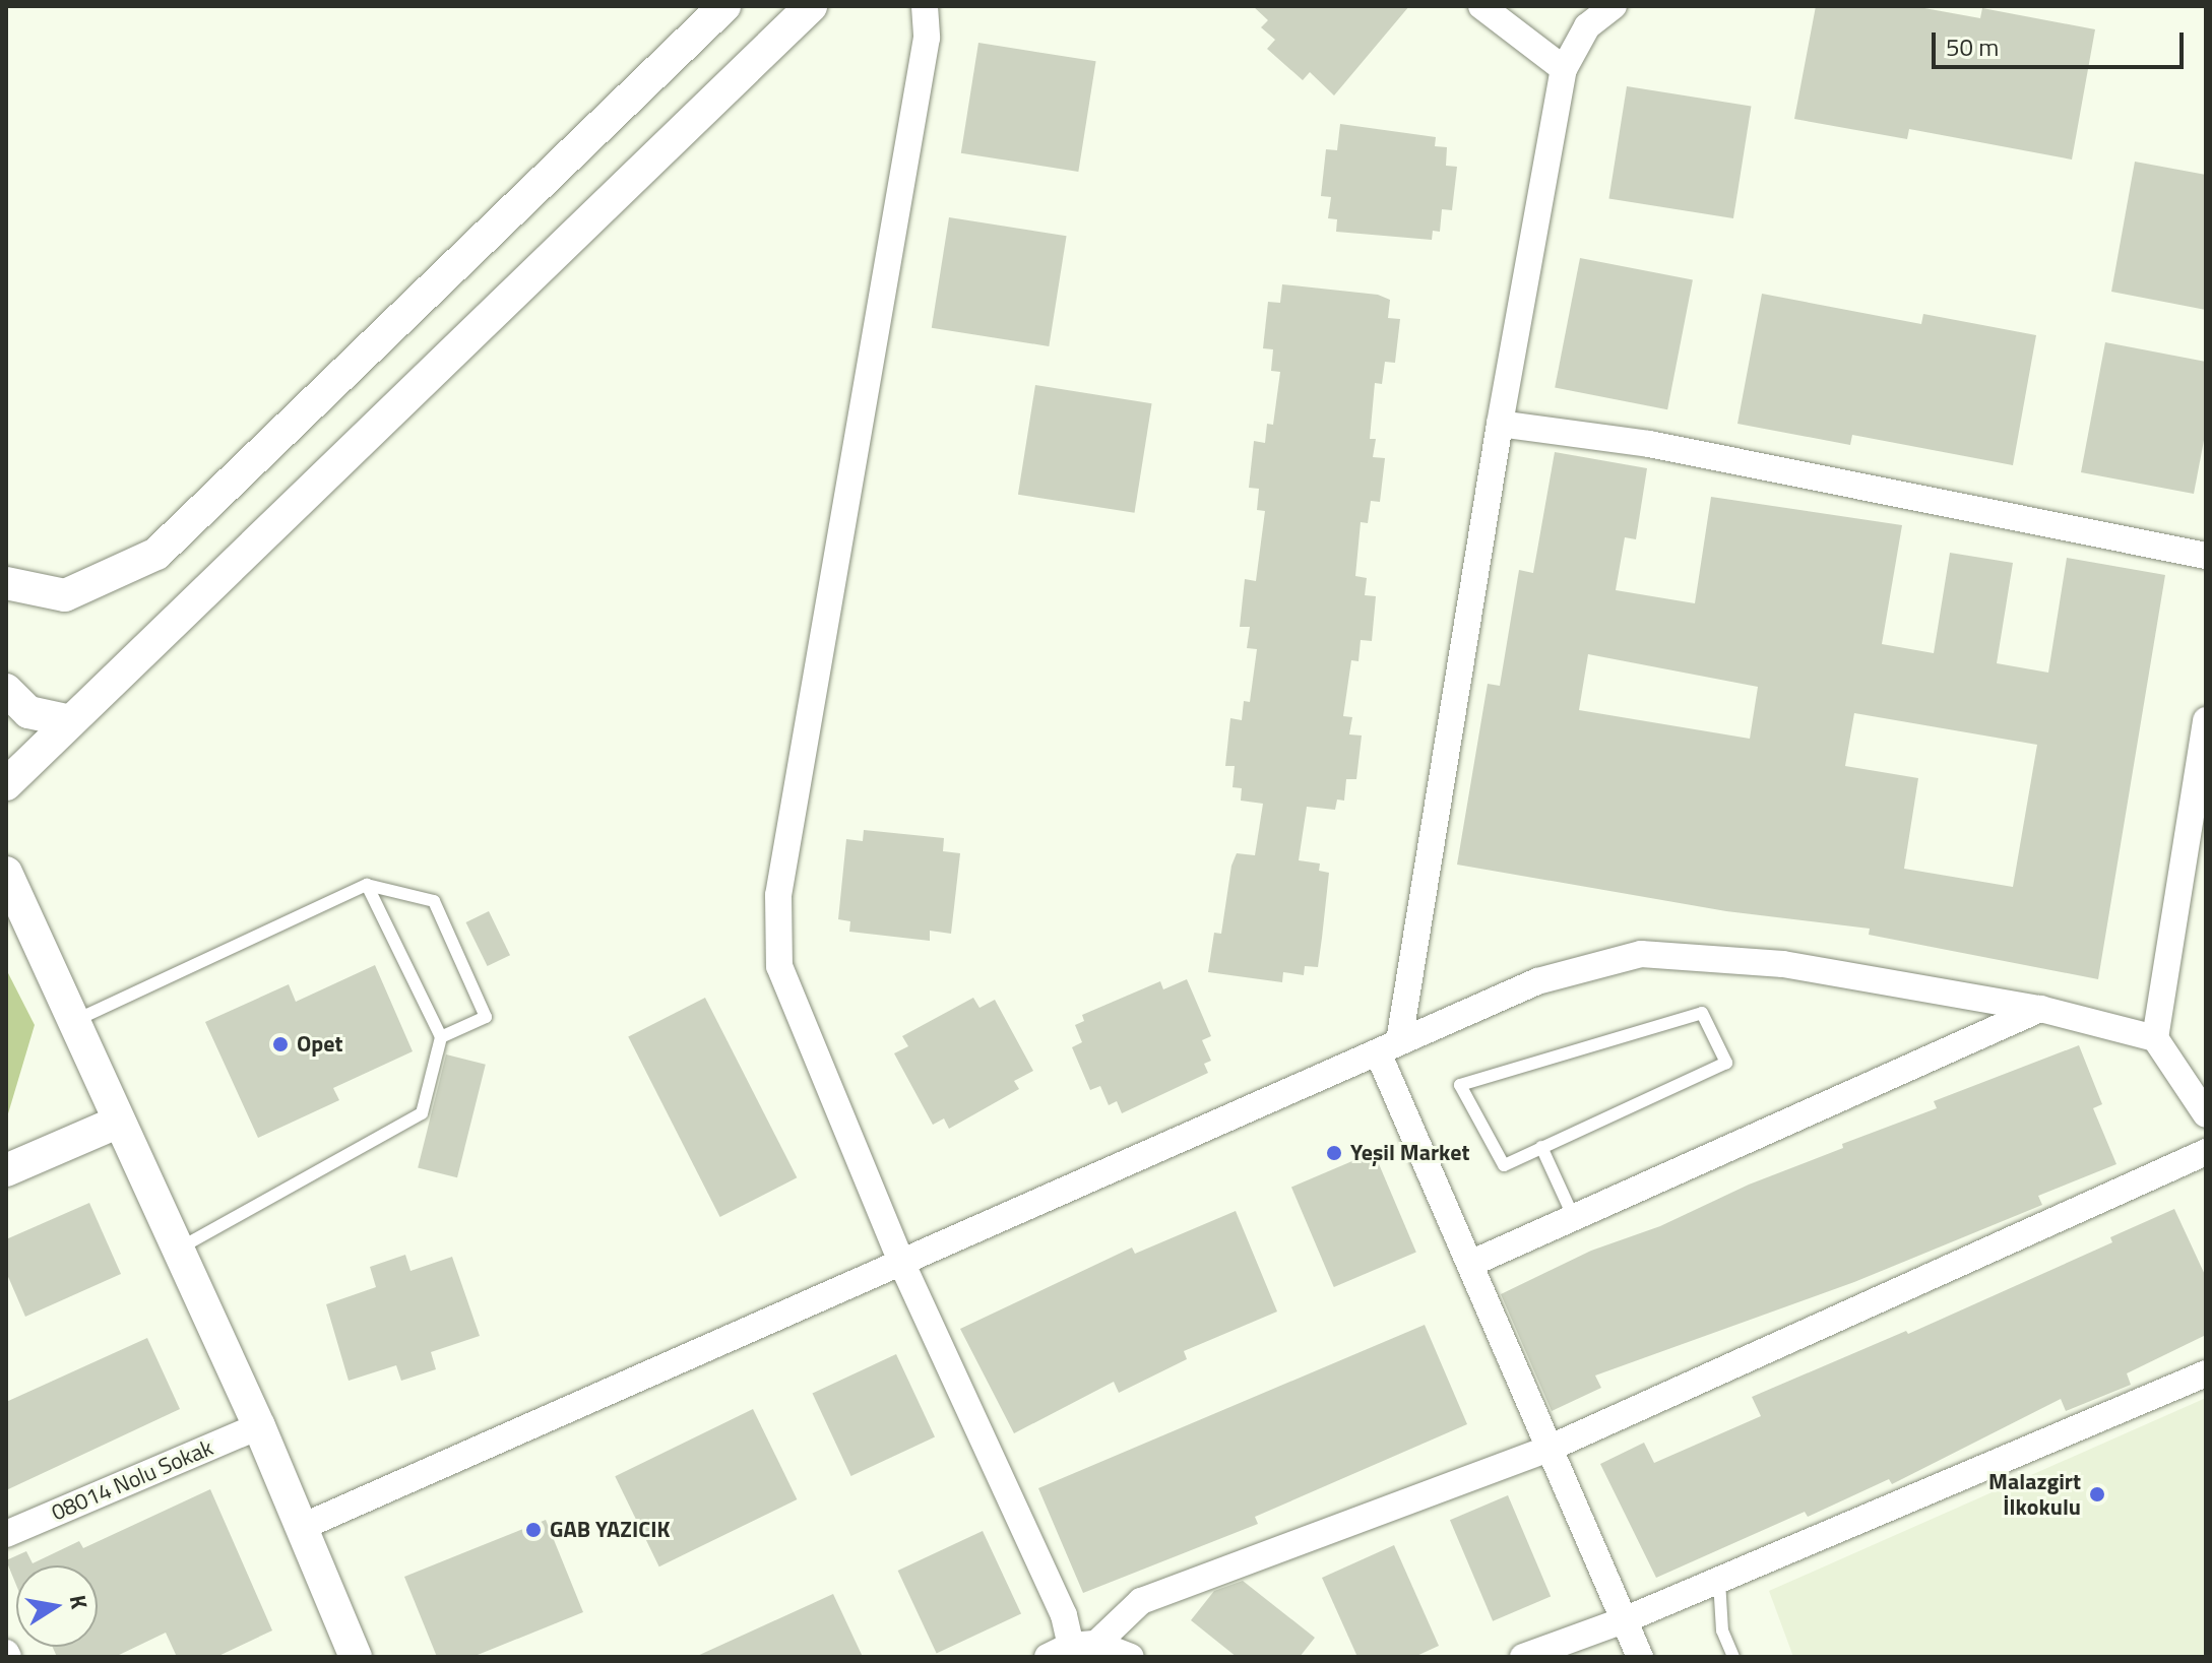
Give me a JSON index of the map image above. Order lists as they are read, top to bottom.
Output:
{
  "streets": {
    "street": ["08014 Nolu Sokak"]
  },
  "places": [
    "Opet",
    "Yeşil Market",
    "Malazgirt İlkokulu",
    "GAB YAZICIK"
  ],
  "scale_bar": "50 m",
  "north": "right"
}
